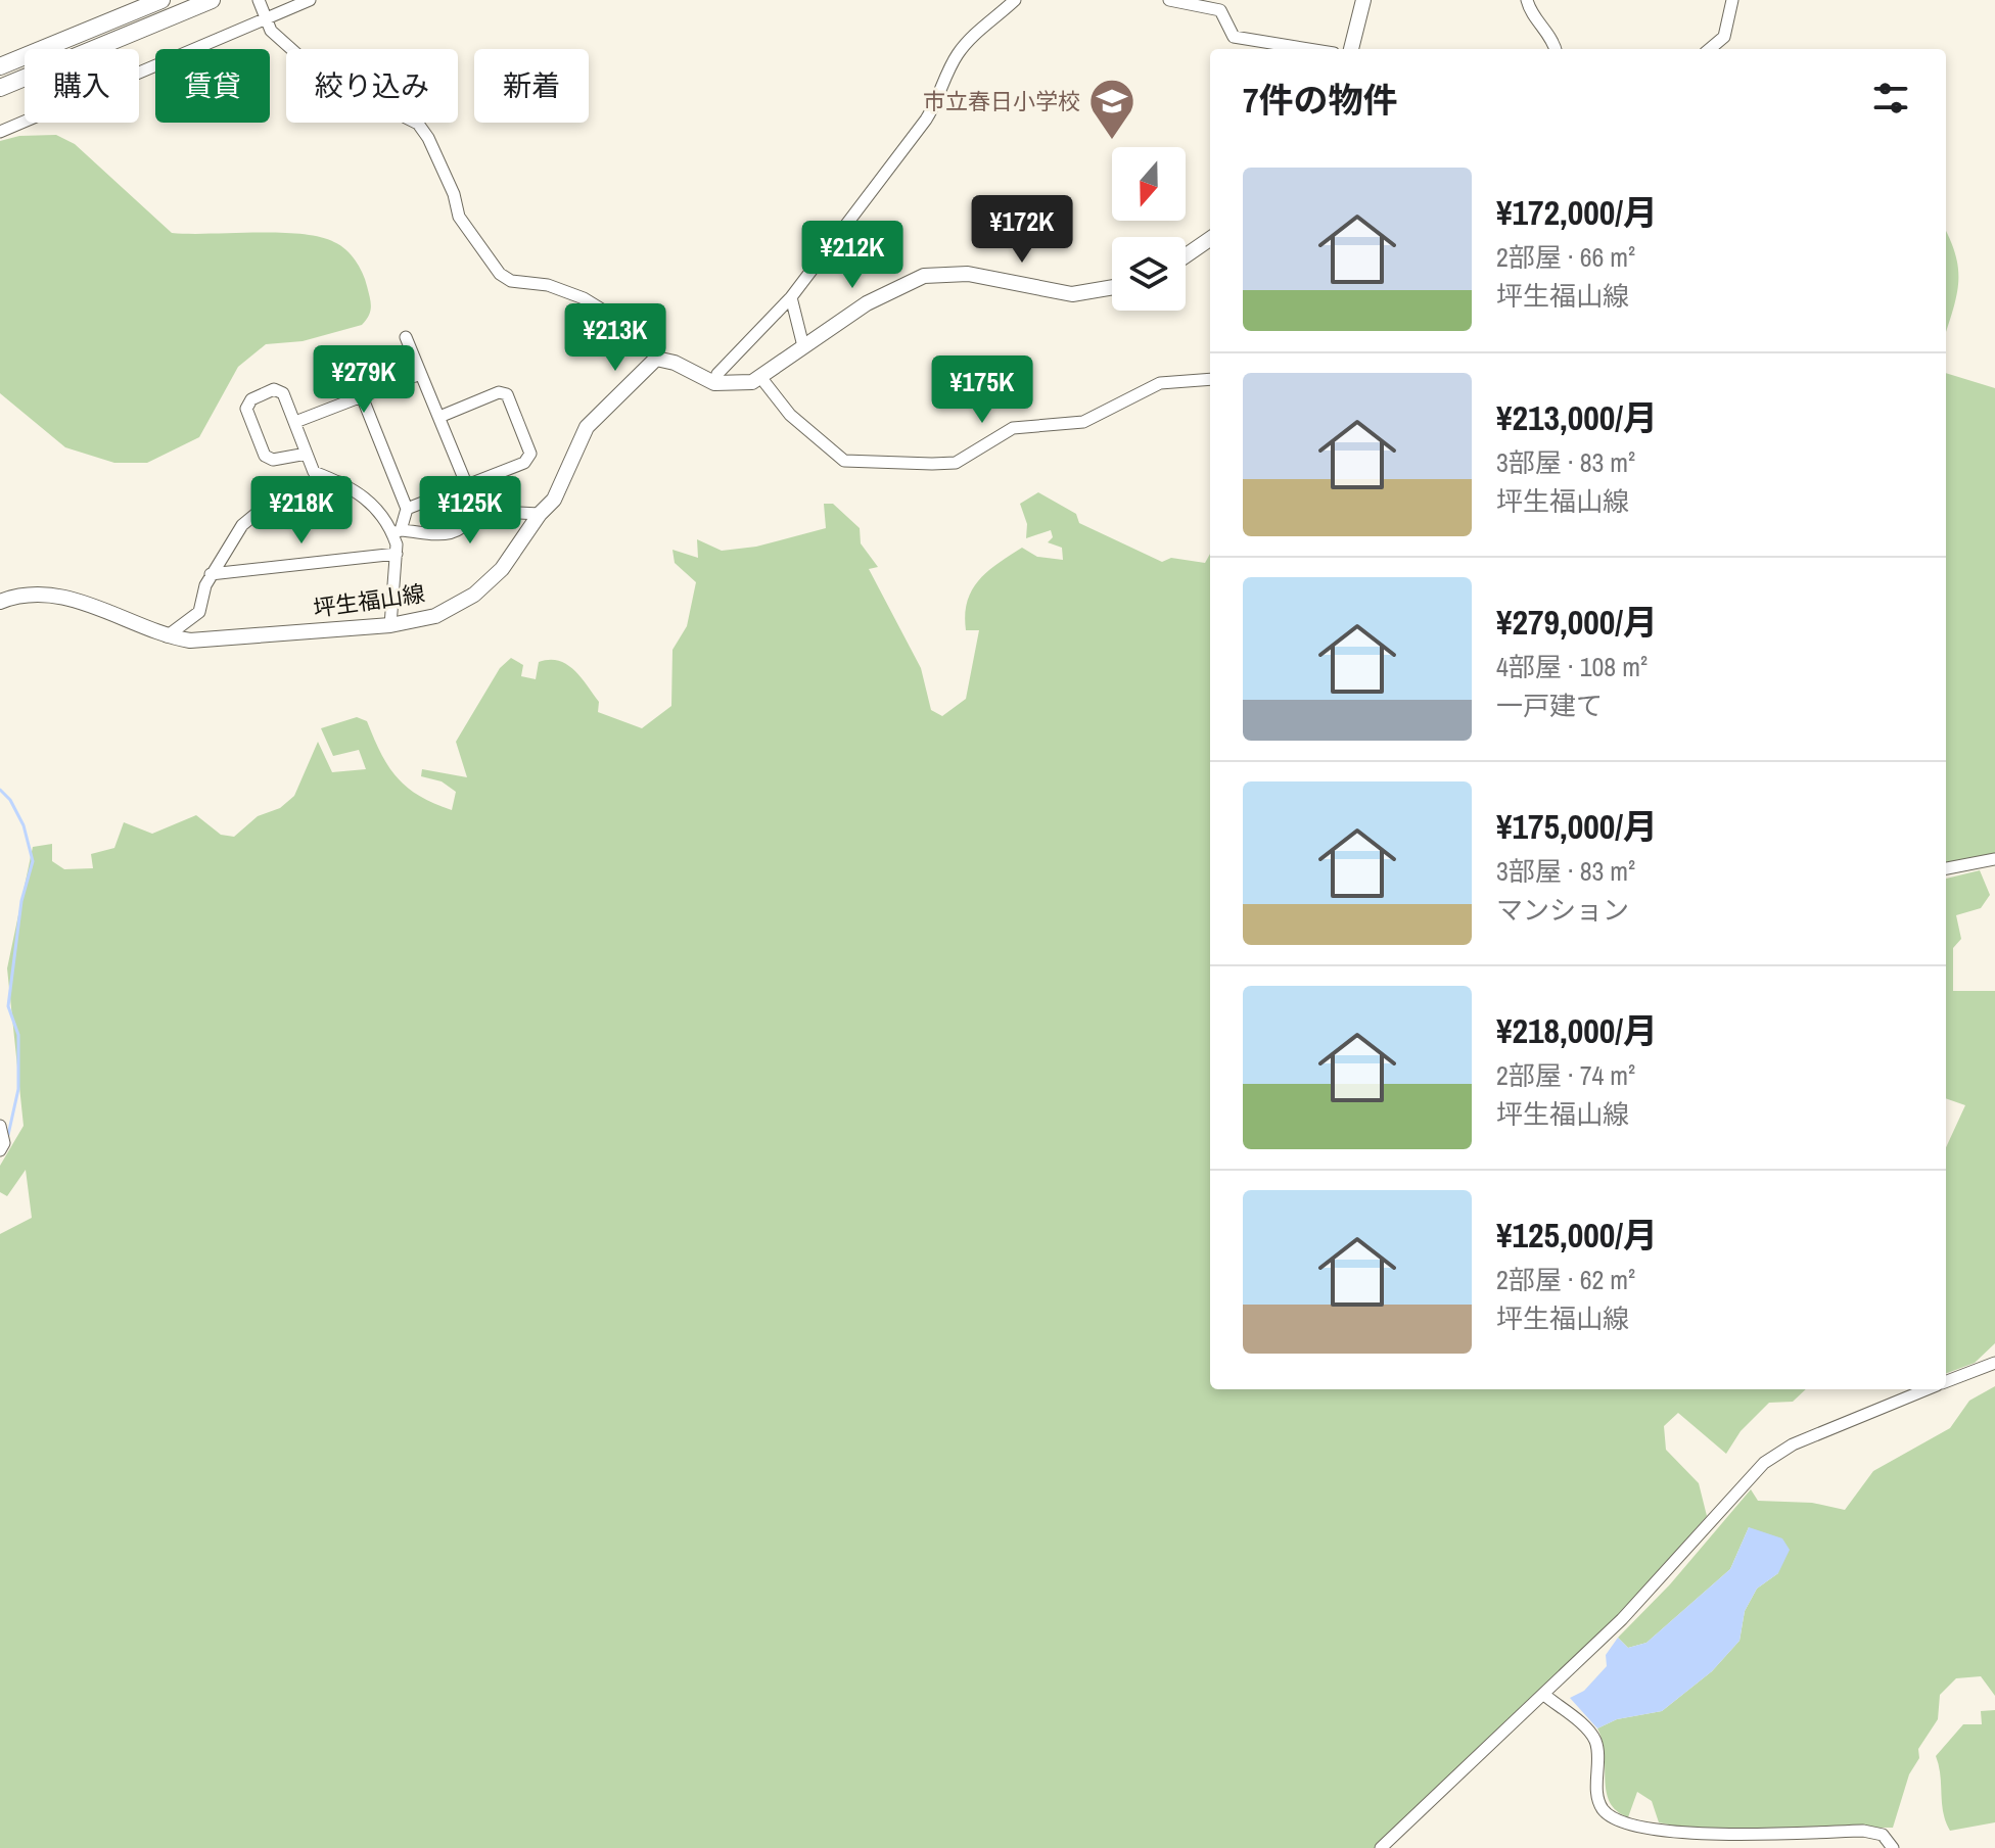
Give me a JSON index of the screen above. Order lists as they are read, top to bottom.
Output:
{
  "streets": {
    "main road": ["坪生福山線"]
  },
  "places": {
    "school or university": ["市立春日小学校"]
  },
  "north": "bottom",
  "page": {
    "chip": [
      "購入",
      "賃貸",
      "絞り込み",
      "新着"
    ],
    "heading": "7件の物件",
    "list": [
      {
        "name": "¥172,000/月",
        "note": "2部屋 · 66 m² · 坪生福山線"
      },
      {
        "name": "¥213,000/月",
        "note": "3部屋 · 83 m² · 坪生福山線"
      },
      {
        "name": "¥279,000/月",
        "note": "4部屋 · 108 m² · 一戸建て"
      },
      {
        "name": "¥175,000/月",
        "note": "3部屋 · 83 m² · マンション"
      },
      {
        "name": "¥218,000/月",
        "note": "2部屋 · 74 m² · 坪生福山線"
      },
      {
        "name": "¥125,000/月",
        "note": "2部屋 · 62 m² · 坪生福山線"
      }
    ],
    "price": [
      "¥172K",
      "¥212K",
      "¥213K",
      "¥279K",
      "¥175K",
      "¥218K",
      "¥125K"
    ]
  }
}
